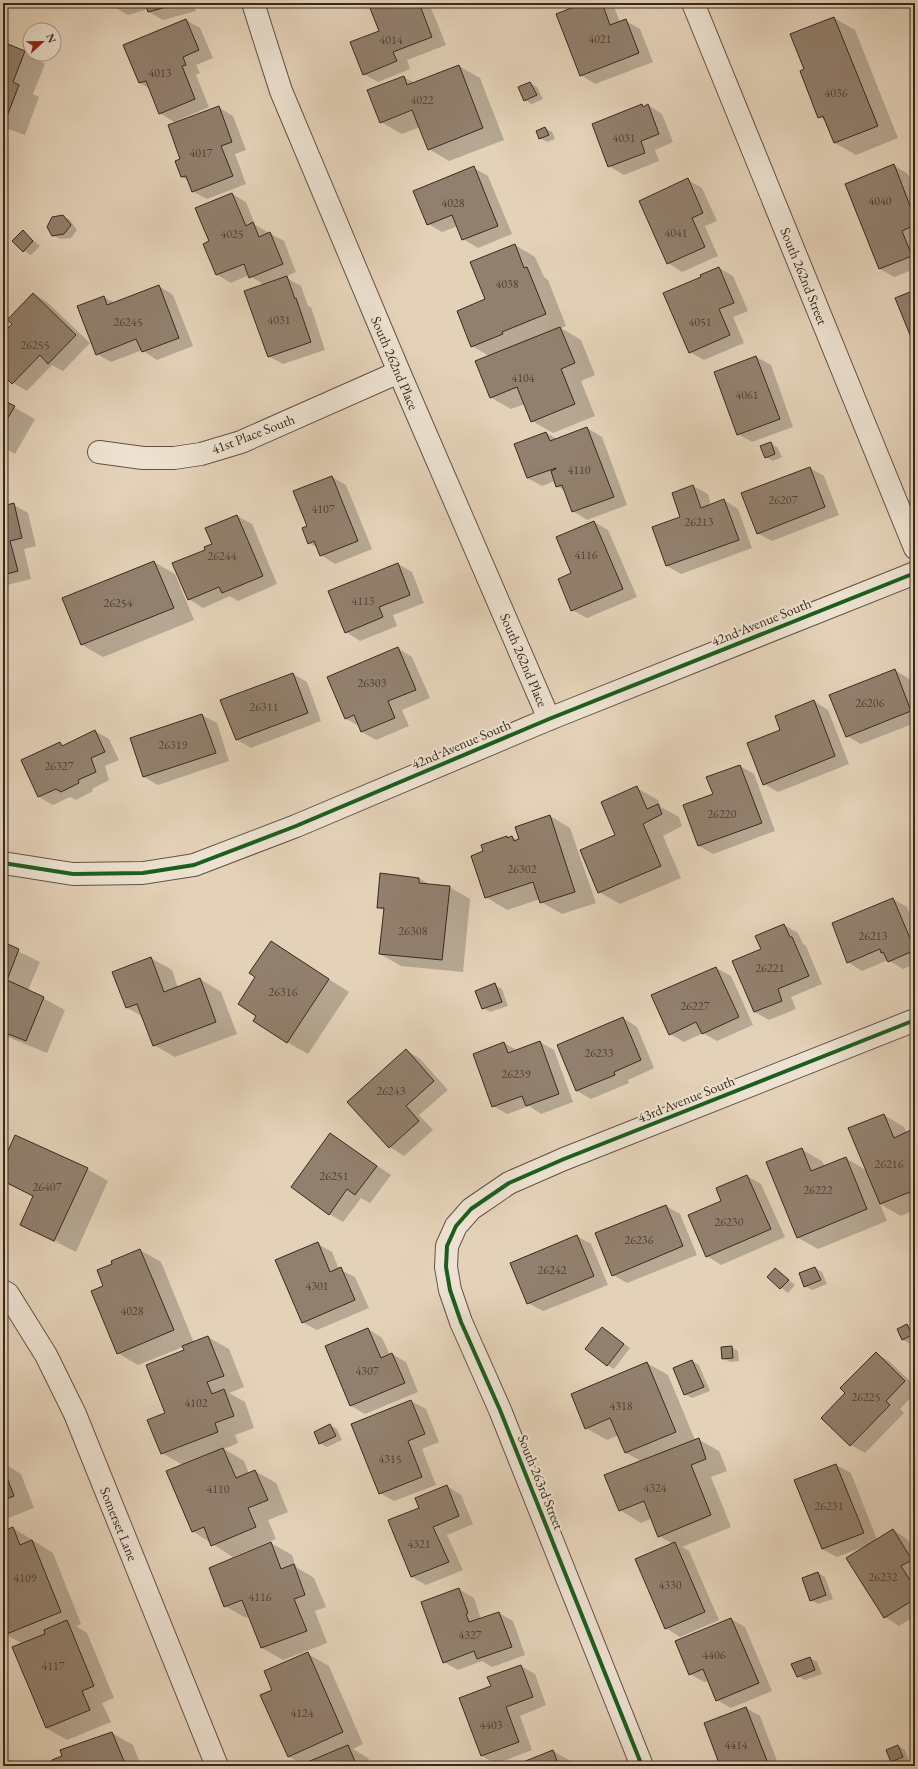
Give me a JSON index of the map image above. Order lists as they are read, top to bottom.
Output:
{
  "streets": {
    "street": [
      "South 262nd Street",
      "South 262nd Place",
      "41st Place South",
      "42nd Avenue South",
      "43rd Avenue South",
      "South 263rd Street",
      "Somerset Lane"
    ]
  },
  "crossings": [
    ["South 262nd Place", "41st Place South"],
    ["South 262nd Place", "42nd Avenue South"],
    ["43rd Avenue South", "South 263rd Street"]
  ],
  "house_numbers": [
    "4021",
    "4014",
    "4013",
    "4036",
    "4022",
    "4031",
    "4017",
    "4040",
    "4028",
    "4041",
    "4025",
    "4038",
    "4031",
    "26245",
    "4051",
    "26255",
    "4104",
    "4061",
    "4110",
    "26207",
    "4107",
    "26213",
    "4116",
    "26244",
    "4113",
    "26254",
    "26303",
    "26206",
    "26311",
    "26319",
    "26327",
    "26220",
    "26302",
    "26308",
    "26213",
    "26221",
    "26316",
    "26227",
    "26233",
    "26239",
    "26243",
    "26216",
    "26251",
    "26407",
    "26222",
    "26230",
    "26236",
    "26242",
    "4301",
    "4028",
    "4307",
    "26225",
    "4102",
    "4318",
    "4315",
    "4324",
    "4110",
    "26231",
    "4321",
    "26232",
    "4109",
    "4330",
    "4116",
    "4327",
    "4406",
    "4117",
    "4124",
    "4403",
    "4414"
  ],
  "north": "right"
}
